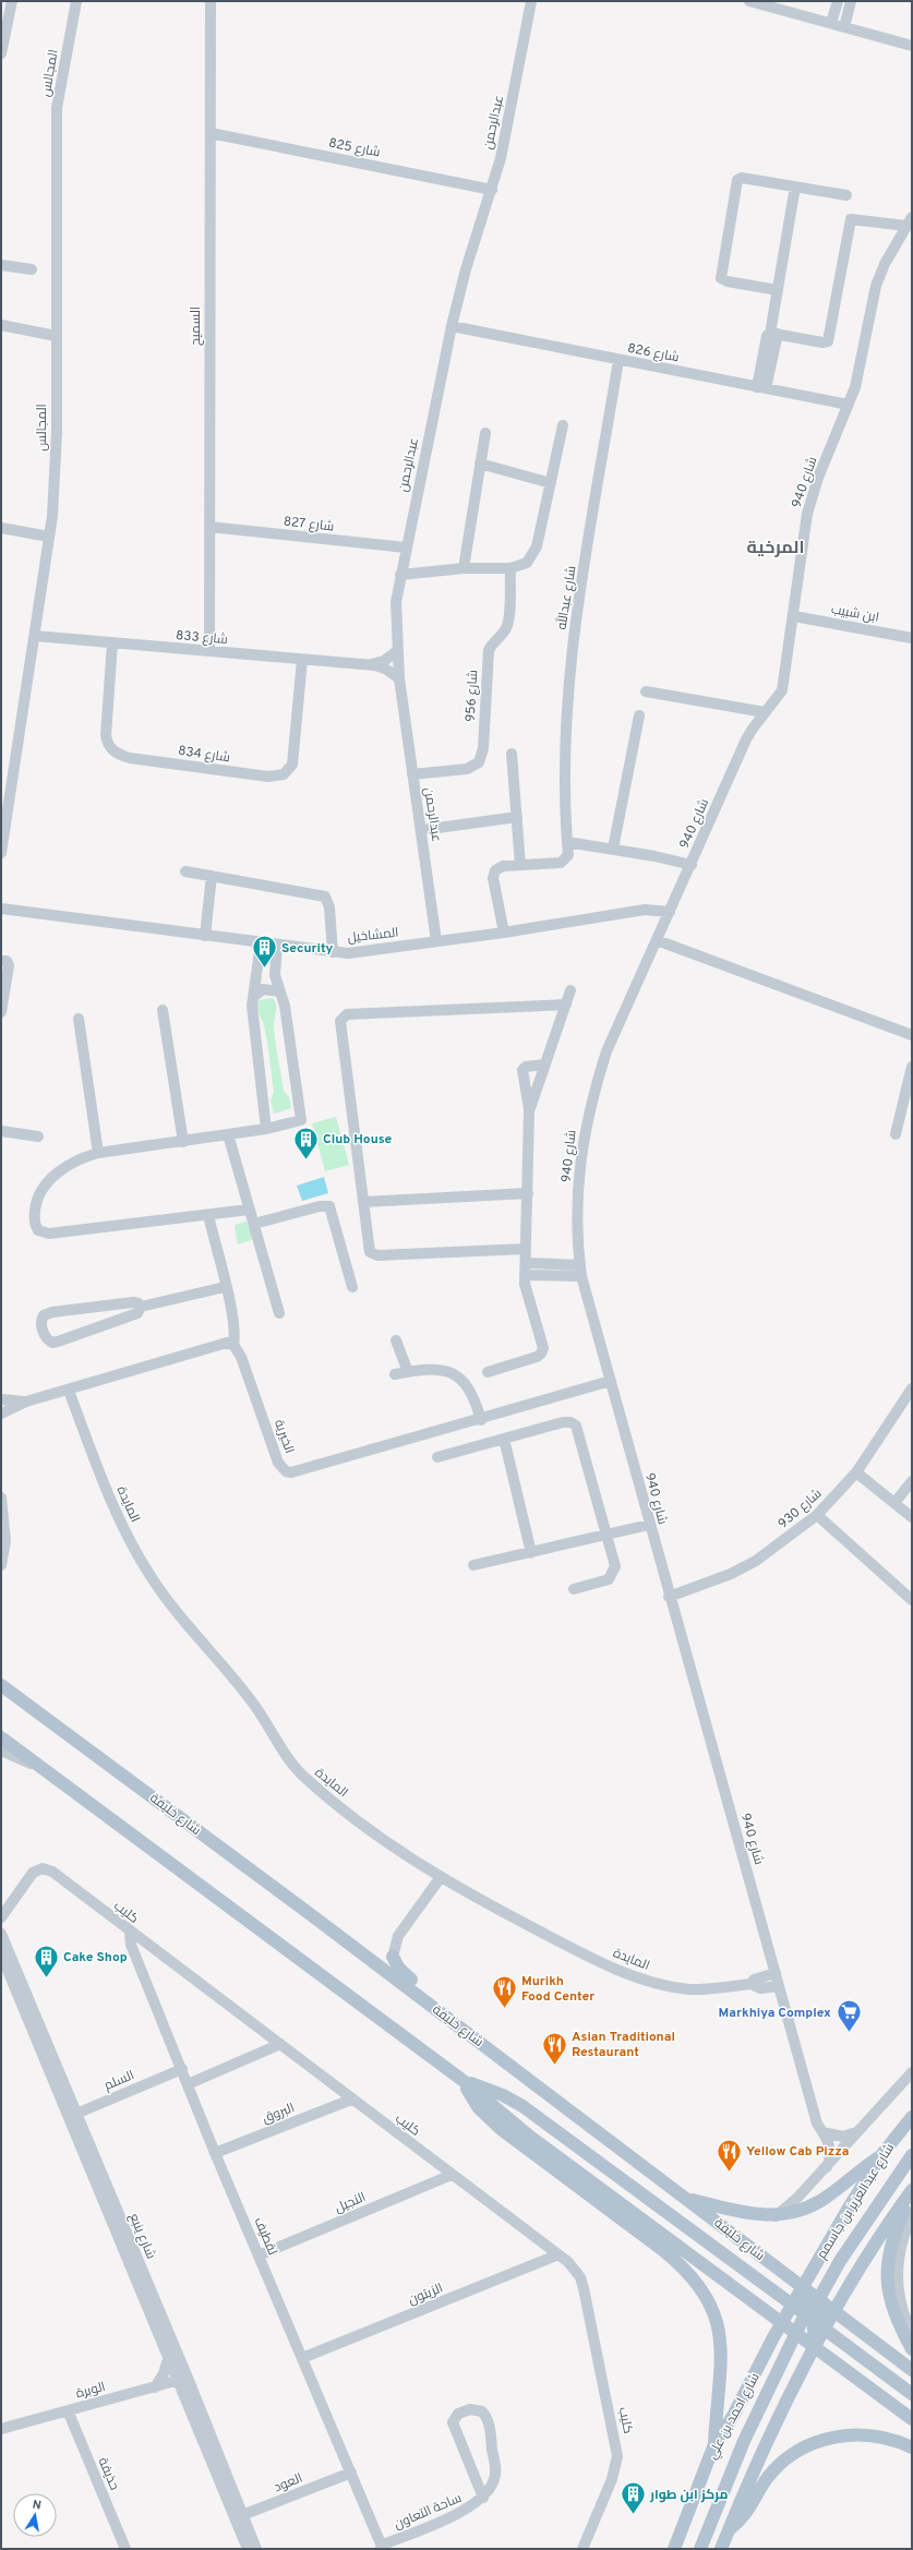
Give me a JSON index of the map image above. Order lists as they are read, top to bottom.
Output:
{
  "streets": {
    "main road": ["شارع خليفة", "شارع عبدالعزيز بن جاسمم", "شارع احمد بن علي"],
    "street": [
      "المجالس",
      "عبدالرحمن",
      "شارع 825",
      "السميح",
      "شارع 826",
      "شارع 940",
      "شارع 827",
      "شارع عبدالله",
      "ابن شبيب",
      "شارع 833",
      "شارع 956",
      "شارع 834",
      "المشاخيل",
      "الخيرية",
      "المايدة",
      "شارع 930",
      "كليب",
      "السلم",
      "البروق",
      "النجيل",
      "شارع ينبع",
      "لقطيف",
      "الزيتون",
      "الوبرة",
      "حذيفة",
      "العود",
      "ساحة التعاون"
    ]
  },
  "crossings": [
    ["المجالس", "شارع 833"],
    ["عبدالرحمن", "شارع 825"],
    ["عبدالرحمن", "شارع 826"],
    ["عبدالرحمن", "شارع 827"],
    ["عبدالرحمن", "شارع 833"],
    ["عبدالرحمن", "شارع 956"],
    ["عبدالرحمن", "المشاخيل"],
    ["شارع 825", "السميح"],
    ["السميح", "شارع 827"],
    ["السميح", "شارع 833"],
    ["شارع 826", "شارع 940"],
    ["شارع 826", "شارع عبدالله"],
    ["شارع 940", "ابن شبيب"],
    ["شارع 940", "المشاخيل"],
    ["شارع 940", "الخيرية"],
    ["شارع 940", "المايدة"],
    ["شارع 940", "شارع 930"],
    ["شارع عبدالله", "المشاخيل"],
    ["شارع 833", "شارع 834"],
    ["شارع خليفة", "شارع عبدالعزيز بن جاسمم"],
    ["شارع خليفة", "شارع احمد بن علي"],
    ["كليب", "البروق"],
    ["كليب", "النجيل"],
    ["كليب", "لقطيف"],
    ["كليب", "الزيتون"],
    ["السلم", "شارع ينبع"],
    ["السلم", "لقطيف"],
    ["البروق", "لقطيف"],
    ["شارع عبدالعزيز بن جاسمم", "شارع احمد بن علي"],
    ["النجيل", "لقطيف"],
    ["شارع ينبع", "الوبرة"],
    ["شارع ينبع", "العود"],
    ["لقطيف", "الزيتون"],
    ["لقطيف", "العود"],
    ["لقطيف", "ساحة التعاون"],
    ["الوبرة", "حذيفة"]
  ],
  "districts": ["المرخية"],
  "places": {
    "building": [
      "Security",
      "Club House",
      "Cake Shop",
      "مركز ابن طوار"
    ],
    "restaurant": ["Murikh Food Center", "Asian Traditional Restaurant", "Yellow Cab Pizza"],
    "supermarket": ["Markhiya Complex"]
  },
  "north": "top"
}
